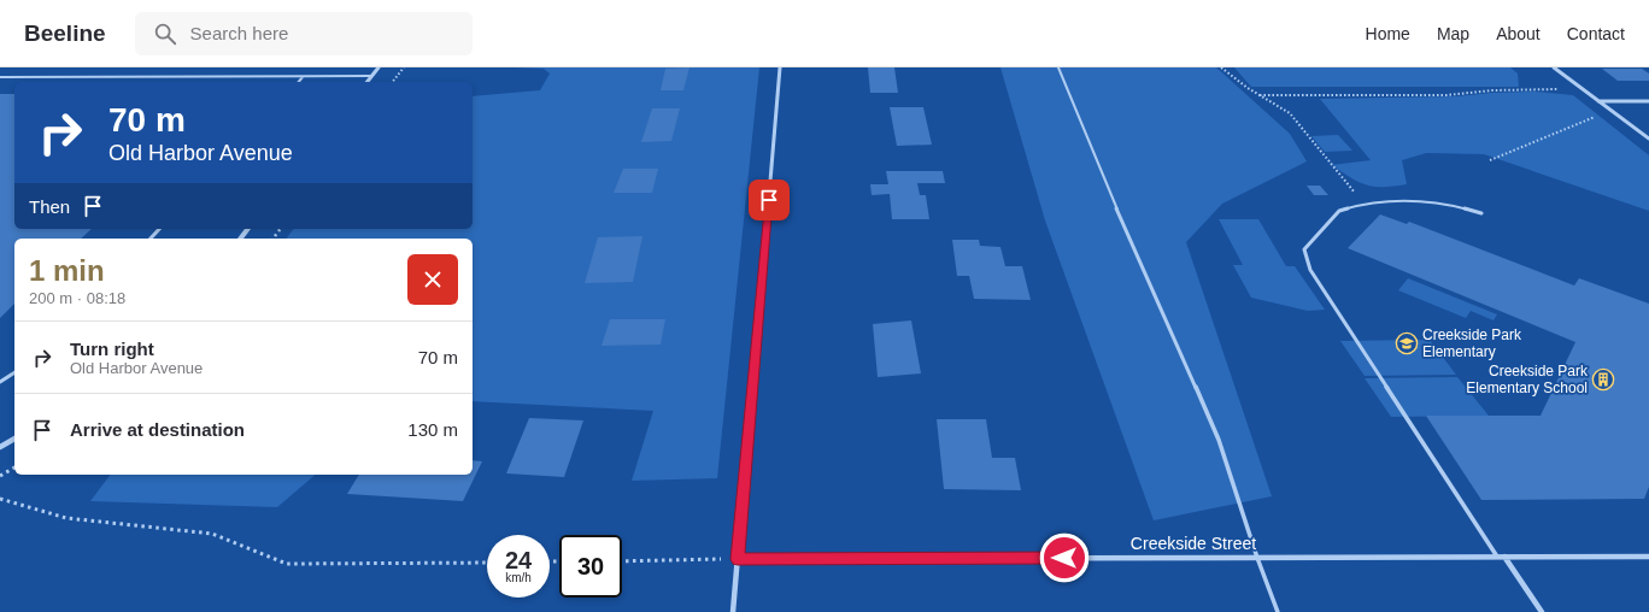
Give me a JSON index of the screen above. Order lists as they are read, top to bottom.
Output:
{
  "streets": {
    "street": ["Creekside Street"]
  },
  "places": {
    "school or university": ["Creekside Park Elementary"],
    "building": ["Creekside Park Elementary School"]
  },
  "page": {
    "header": "Beeline",
    "search": "Search here",
    "nav": [
      "Home",
      "Map",
      "About",
      "Contact"
    ],
    "turn": ["70 m", "Old Harbor Avenue"],
    "then": "Then",
    "heading": ["1 min", "200 m · 08:18"],
    "list": [
      {
        "name": "Turn right",
        "note": "Old Harbor Avenue",
        "value": "70 m"
      },
      {
        "name": "Arrive at destination",
        "value": "130 m"
      }
    ],
    "speed": "24 km/h",
    "limit": "30"
  }
}
